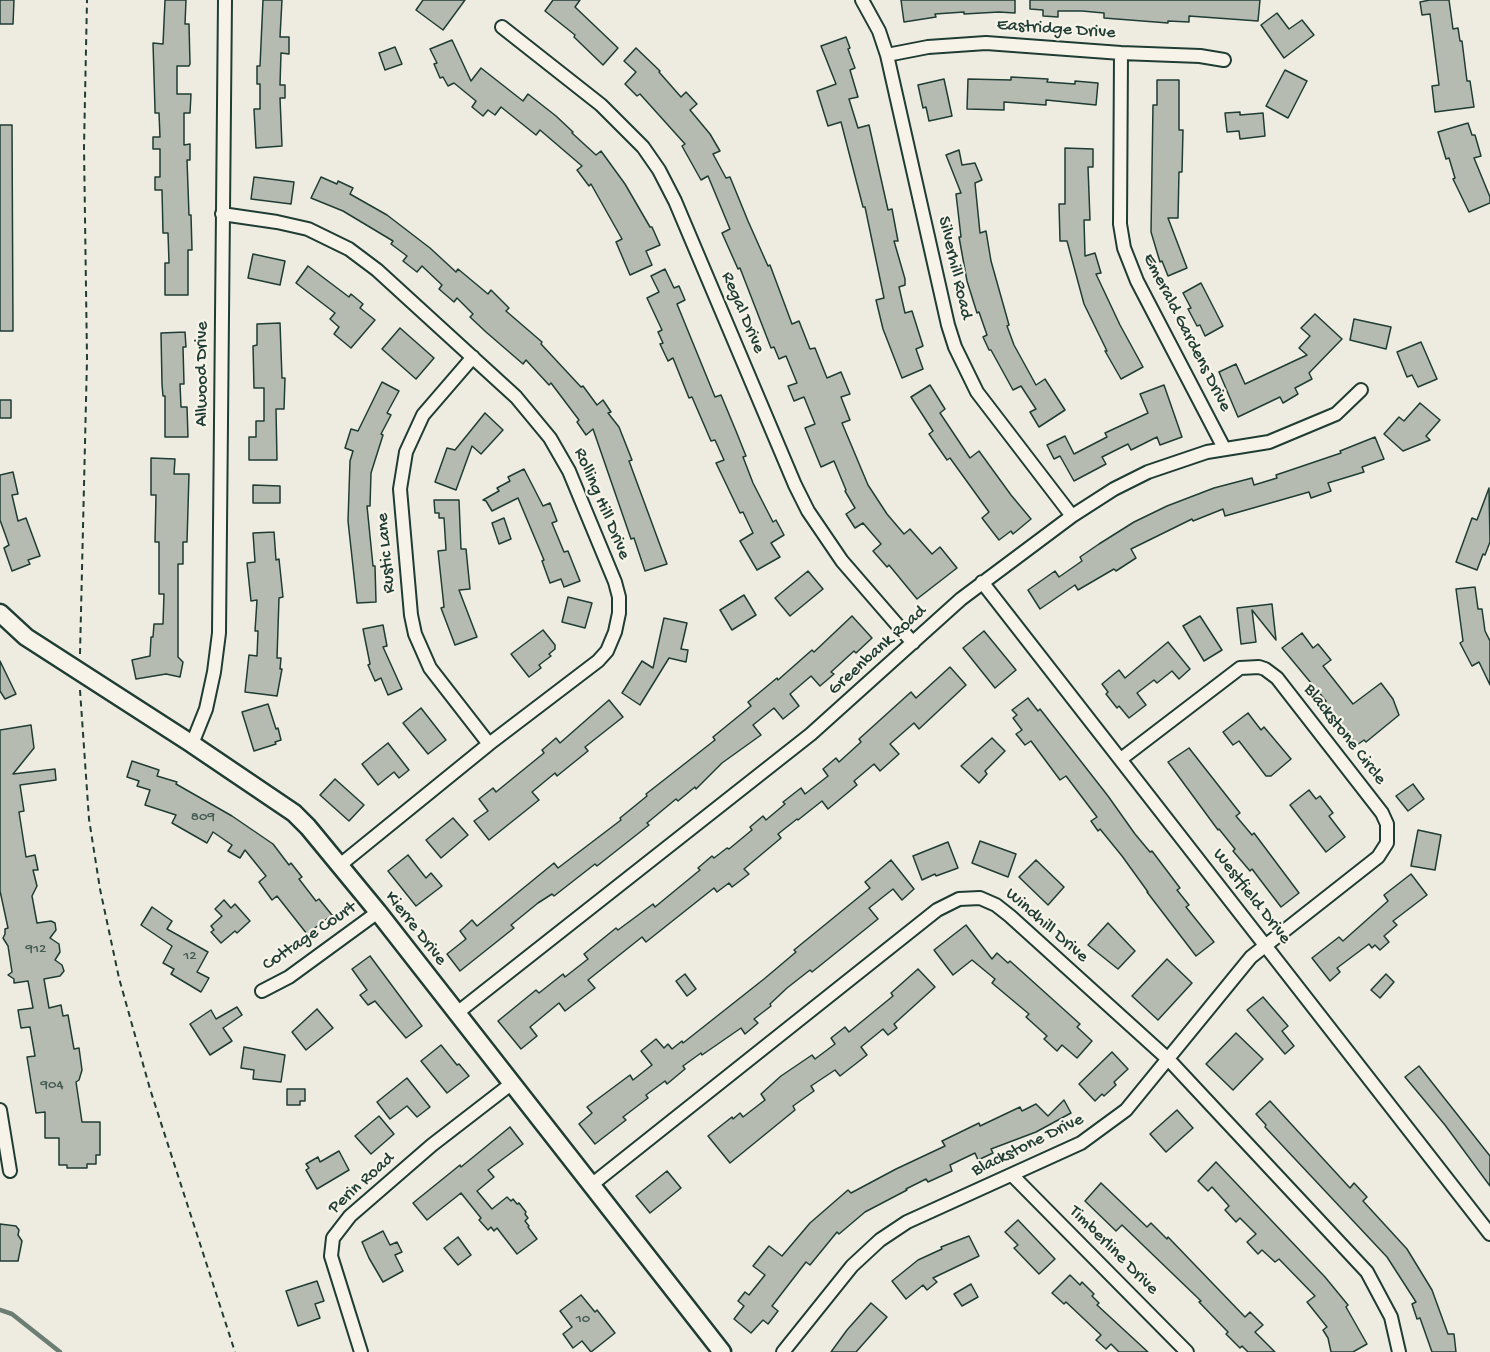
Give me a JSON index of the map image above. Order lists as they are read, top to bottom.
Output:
{
  "streets": {
    "street": [
      "Eastridge Drive",
      "Silverhill Road",
      "Regal Drive",
      "Emerald Gardens Drive",
      "Allwood Drive",
      "Rolling Hill Drive",
      "Rustic Lane",
      "Greenbank Road",
      "Blackstone Circle",
      "Westfield Drive",
      "Windhill Drive",
      "Kierre Drive",
      "Cottage Court",
      "Blackstone Drive",
      "Perin Road",
      "Timberline Drive"
    ]
  },
  "crossings": [
    ["Eastridge Drive", "Silverhill Road"],
    ["Eastridge Drive", "Emerald Gardens Drive"],
    ["Silverhill Road", "Greenbank Road"],
    ["Regal Drive", "Greenbank Road"],
    ["Emerald Gardens Drive", "Greenbank Road"],
    ["Allwood Drive", "Rolling Hill Drive"],
    ["Allwood Drive", "Kierre Drive"],
    ["Rolling Hill Drive", "Rustic Lane"],
    ["Rolling Hill Drive", "Kierre Drive"],
    ["Greenbank Road", "Westfield Drive"],
    ["Greenbank Road", "Kierre Drive"],
    ["Blackstone Circle", "Westfield Drive"],
    ["Blackstone Circle", "Blackstone Drive"],
    ["Westfield Drive", "Blackstone Drive"],
    ["Windhill Drive", "Kierre Drive"],
    ["Windhill Drive", "Blackstone Drive"],
    ["Kierre Drive", "Cottage Court"],
    ["Kierre Drive", "Perin Road"],
    ["Blackstone Drive", "Timberline Drive"]
  ],
  "house_numbers": [
    "809",
    "912",
    "12",
    "904",
    "10"
  ]
}
